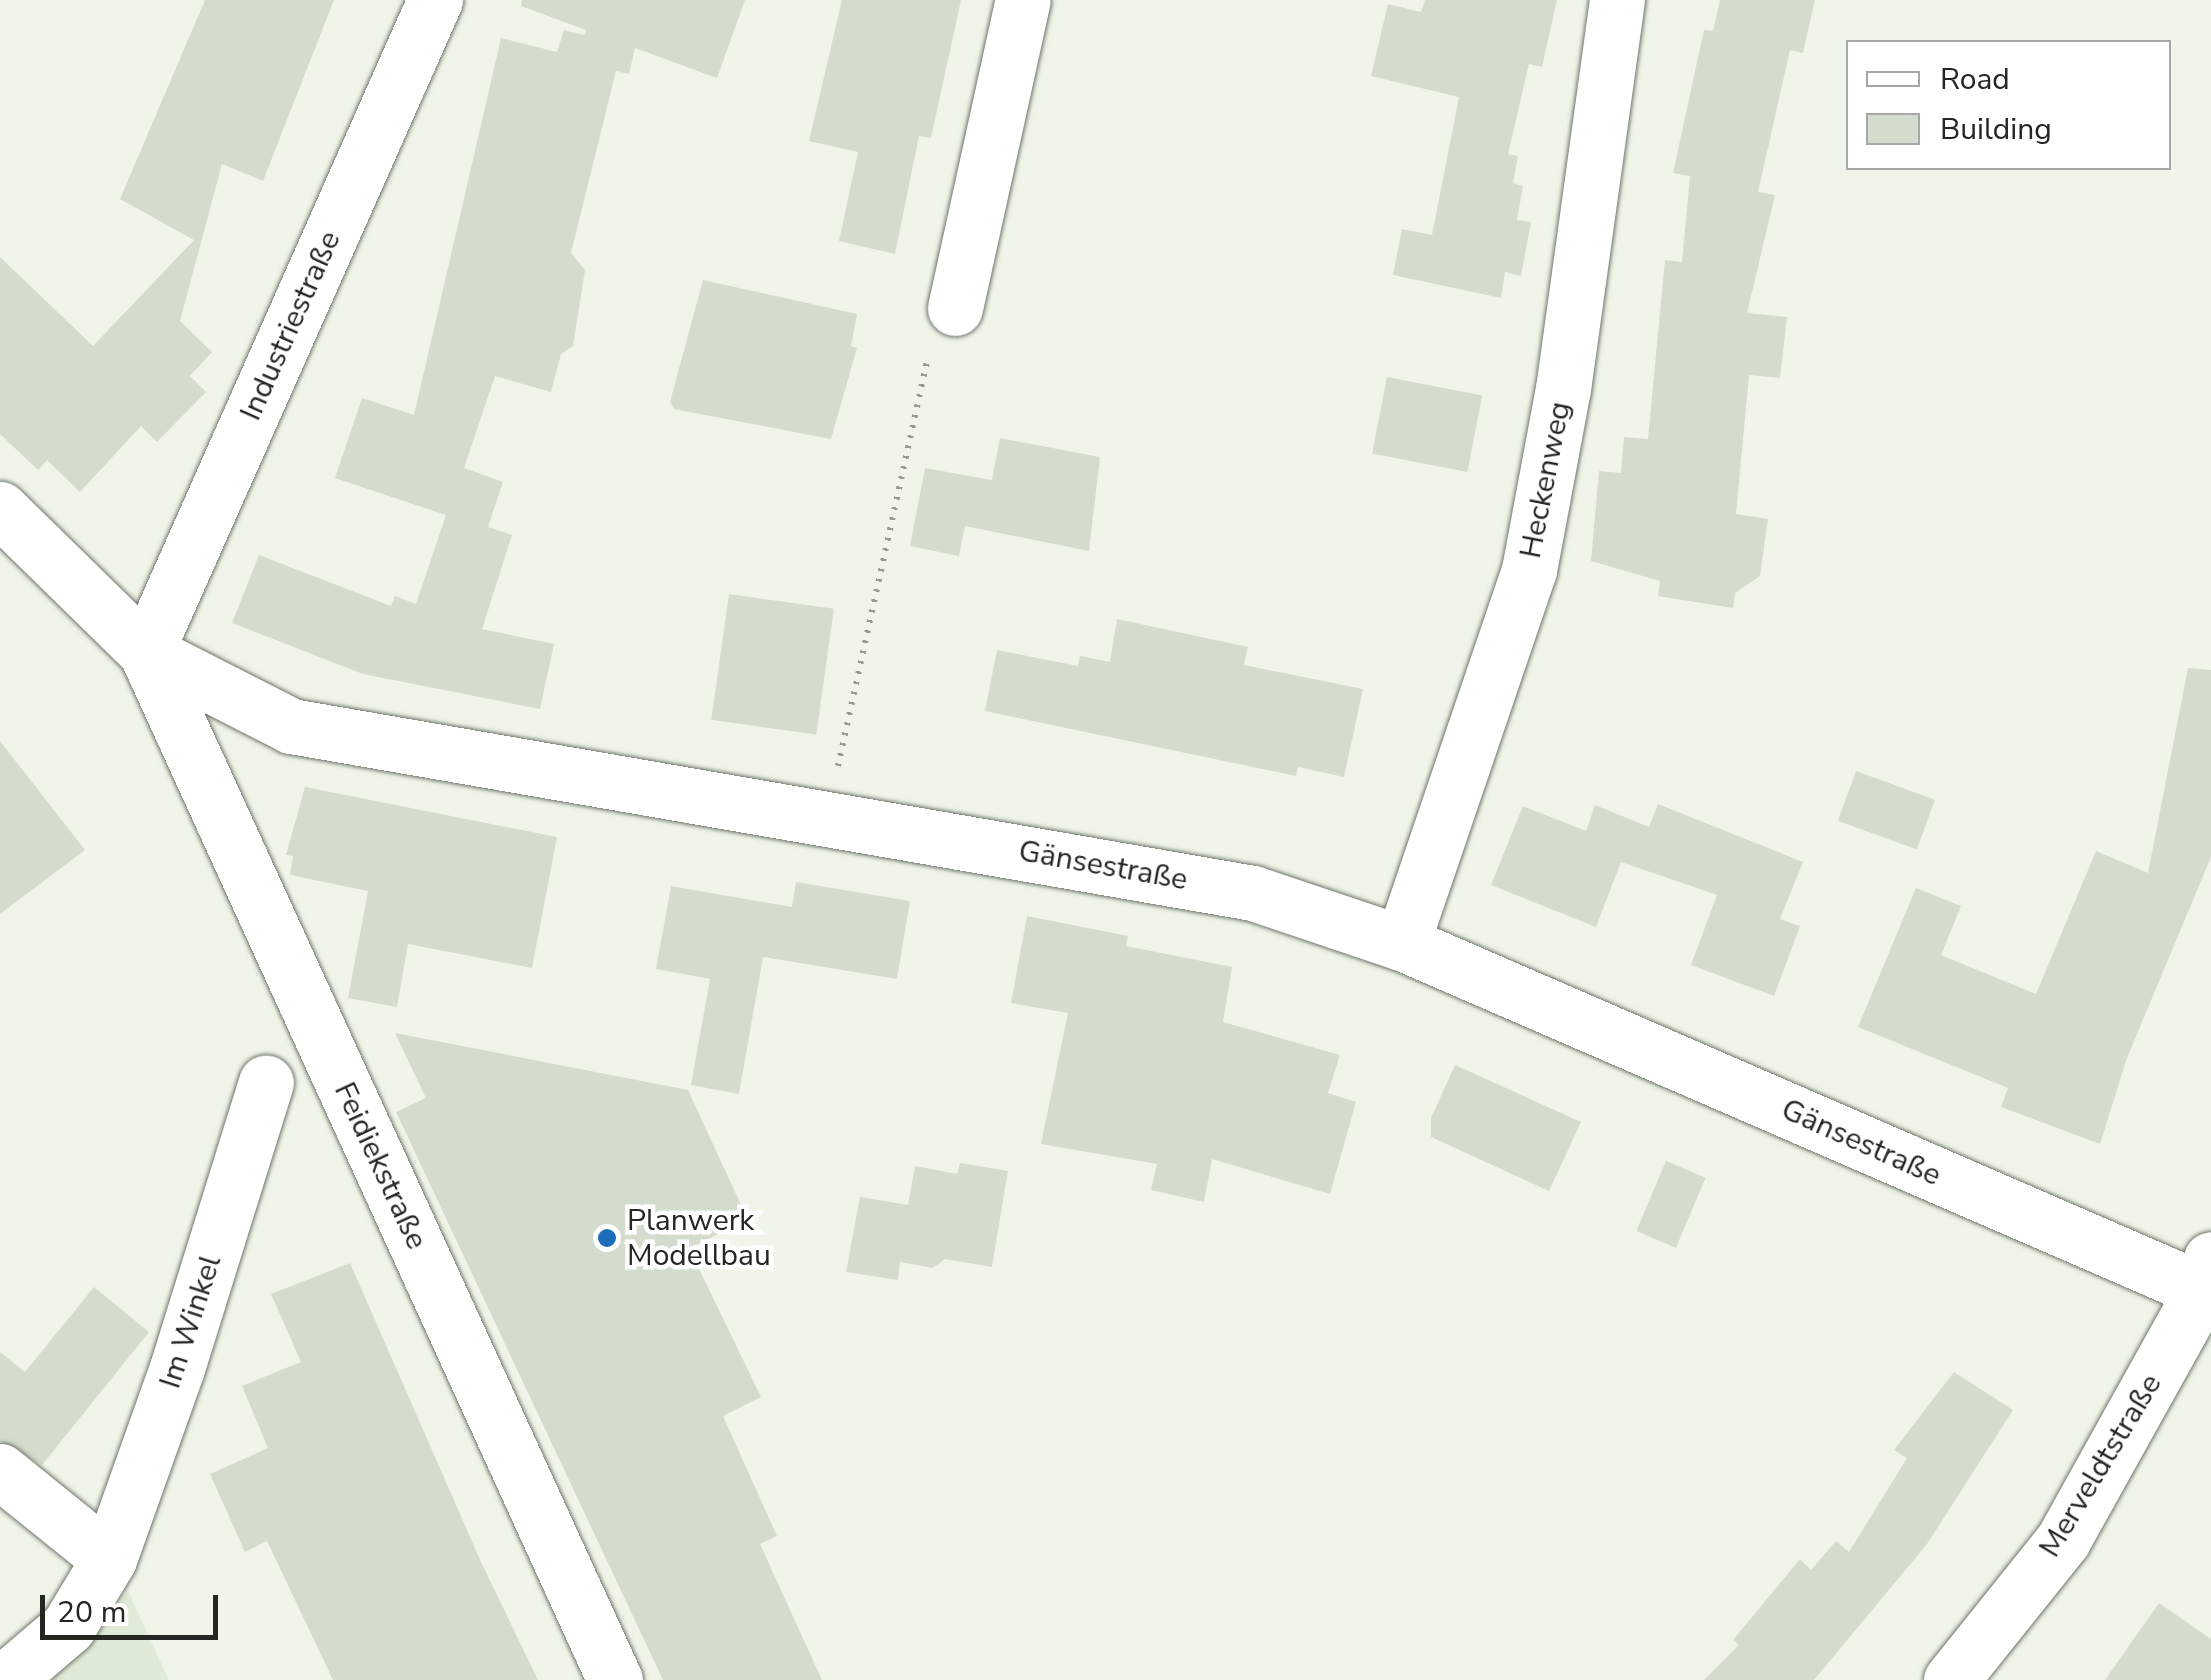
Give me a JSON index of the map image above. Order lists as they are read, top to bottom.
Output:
{
  "streets": {
    "street": [
      "Industriestraße",
      "Heckenweg",
      "Gänsestraße",
      "Feidiekstraße",
      "Im Winkel",
      "Merveldtstraße"
    ]
  },
  "crossings": [
    ["Industriestraße", "Gänsestraße"],
    ["Industriestraße", "Feidiekstraße"],
    ["Heckenweg", "Gänsestraße"],
    ["Gänsestraße", "Feidiekstraße"],
    ["Gänsestraße", "Merveldtstraße"]
  ],
  "places": ["Planwerk Modellbau"],
  "legend": ["Road", "Building"],
  "scale_bar": "20 m"
}
